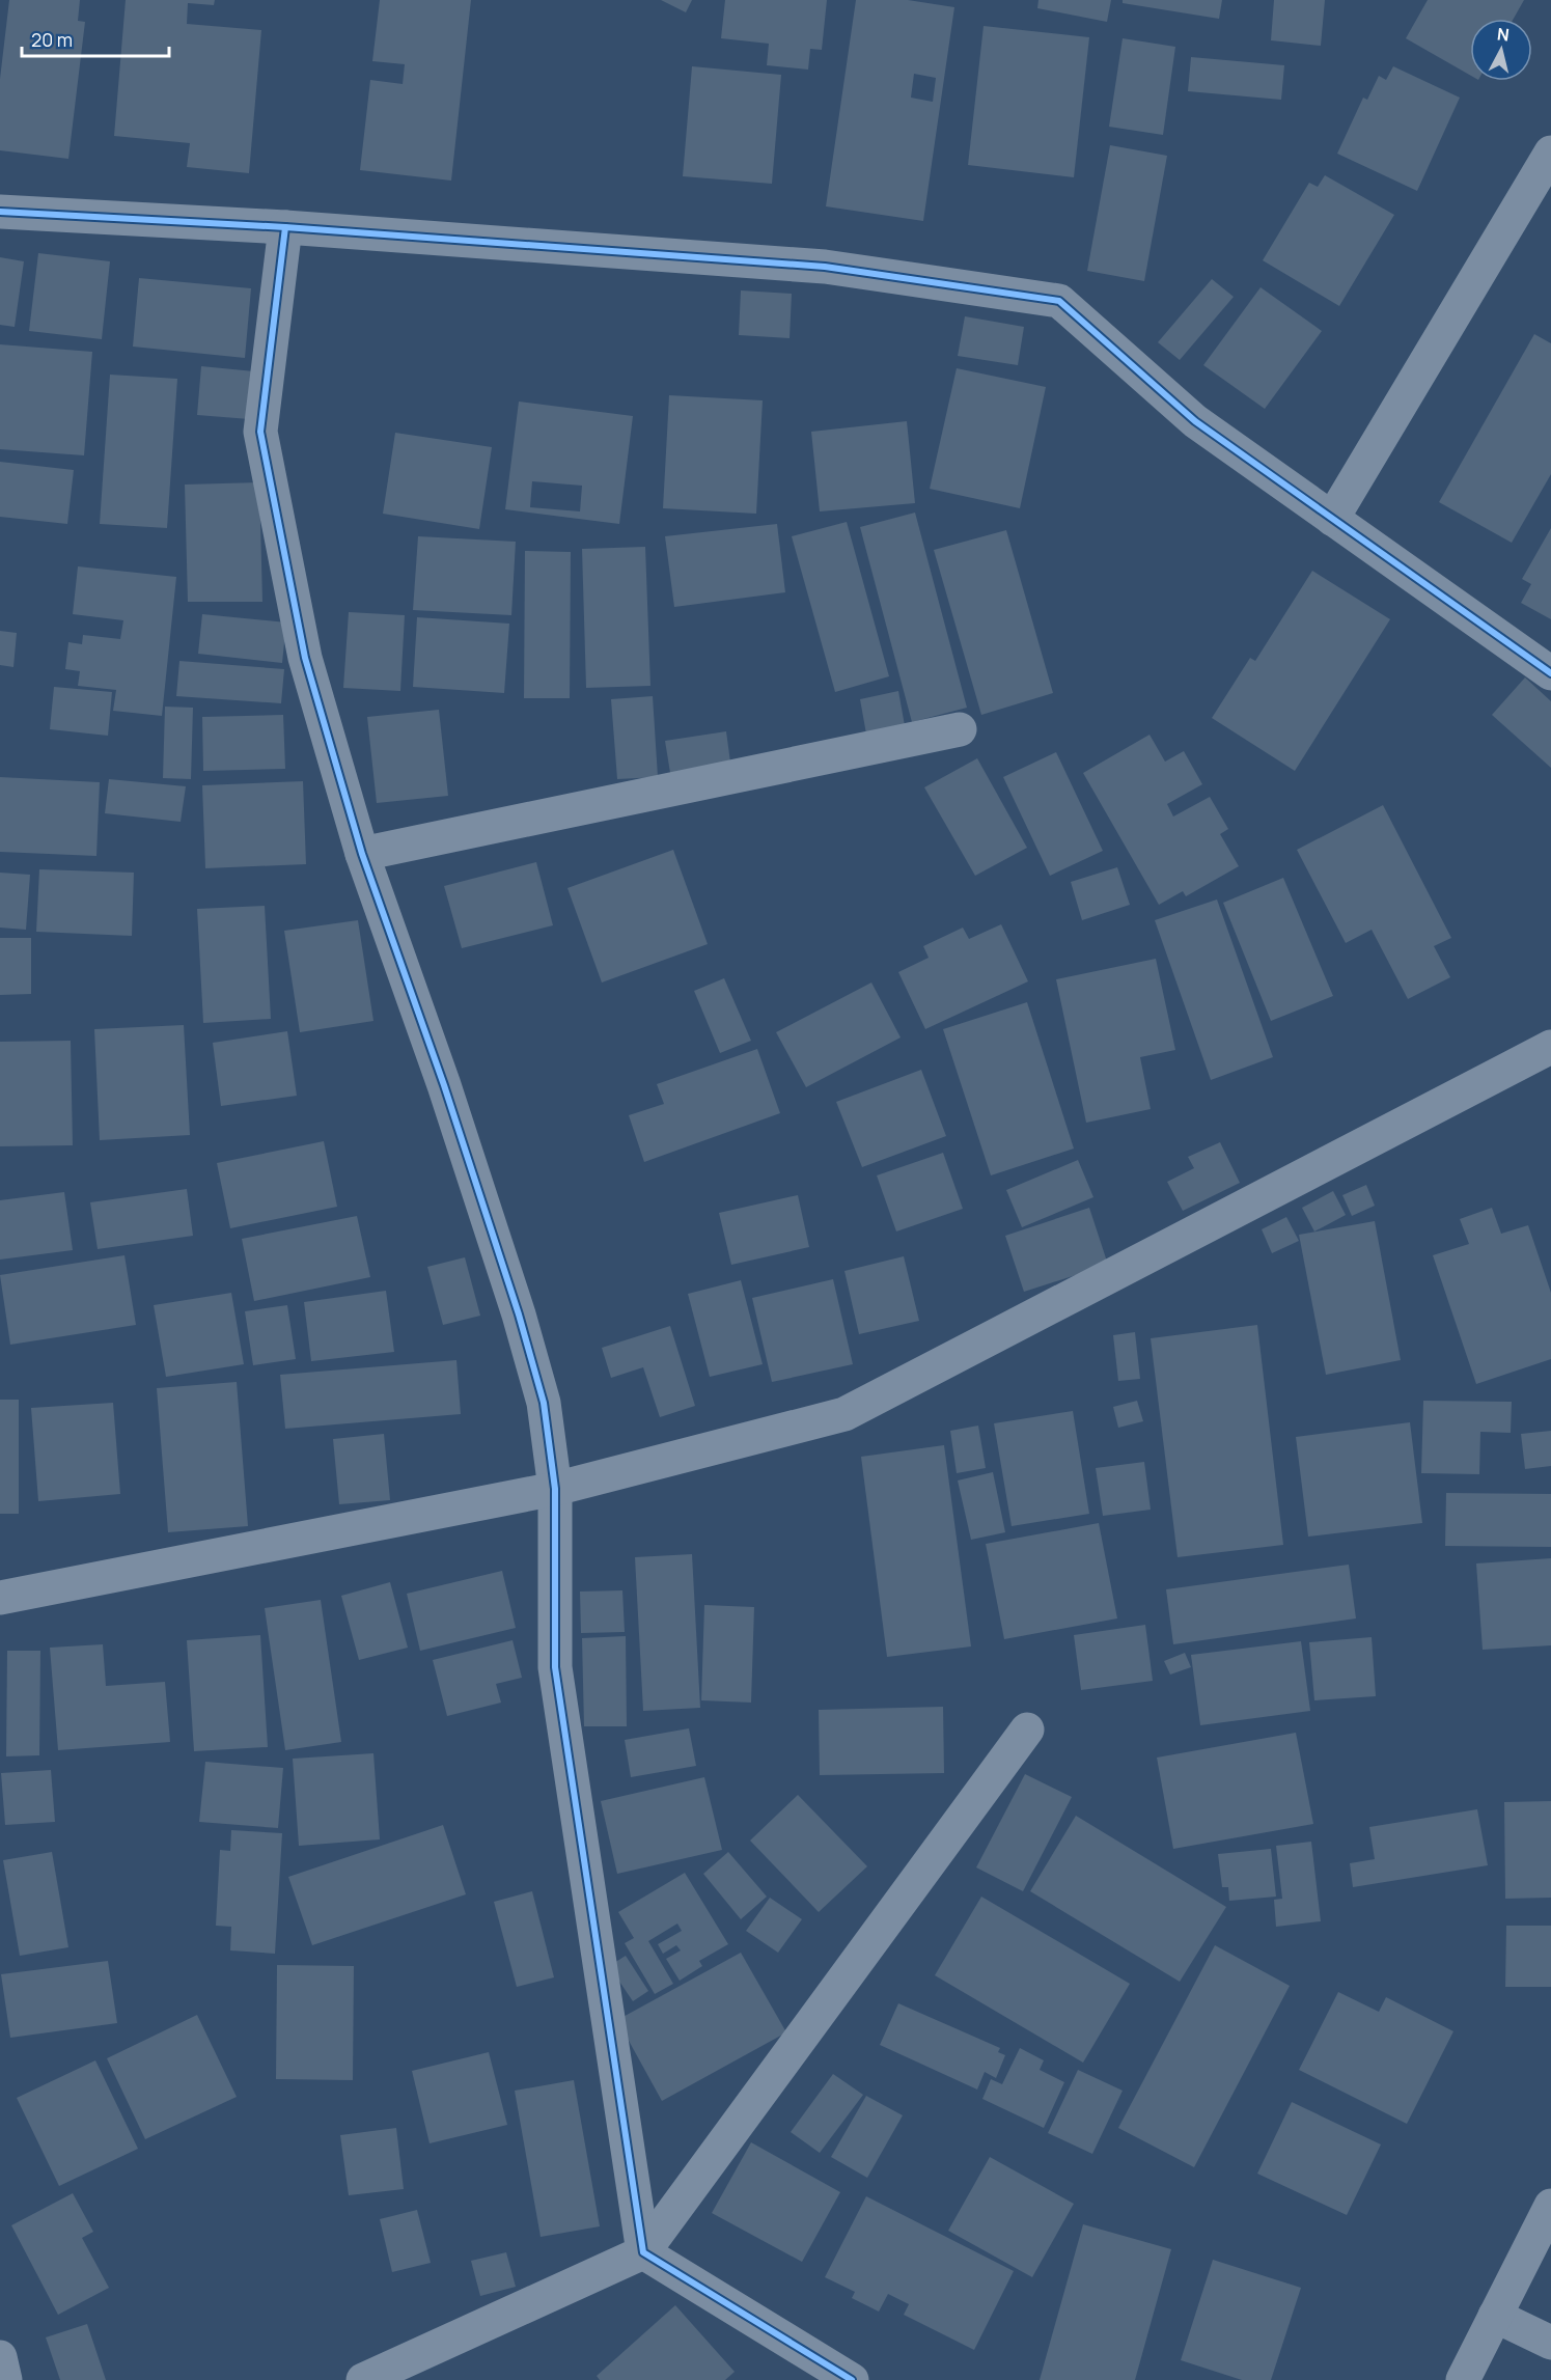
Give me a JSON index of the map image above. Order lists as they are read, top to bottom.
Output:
{
  "scale_bar": "20 m",
  "north": "top"
}
